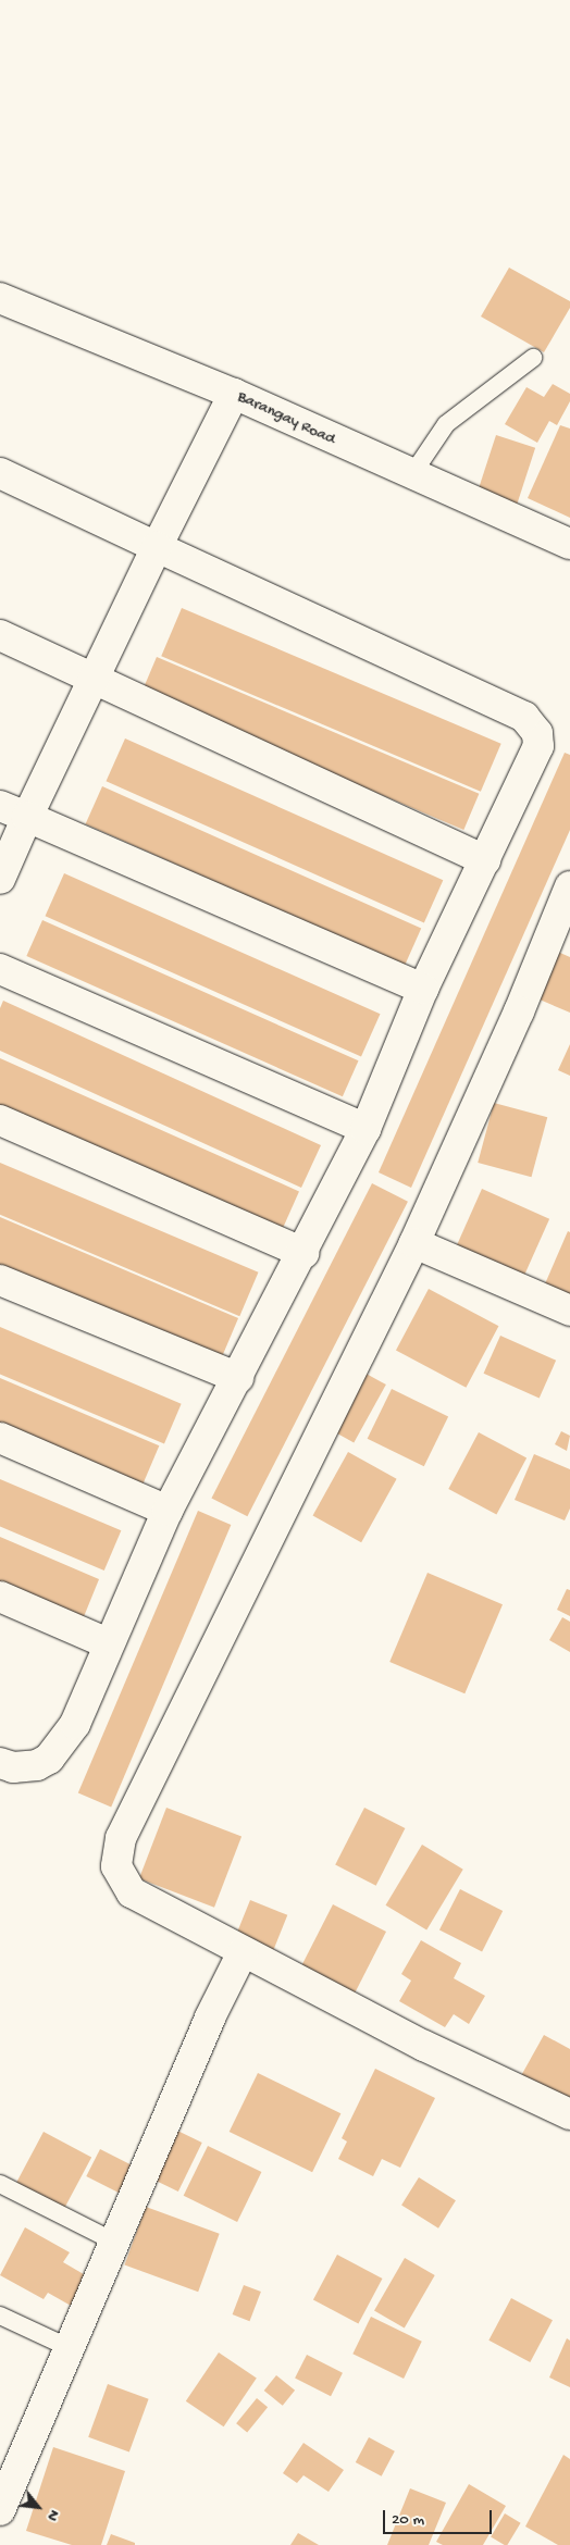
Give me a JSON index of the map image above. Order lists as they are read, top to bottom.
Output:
{
  "streets": {
    "street": ["Barangay Road"]
  },
  "scale_bar": "20 m",
  "north": "bottom right"
}
